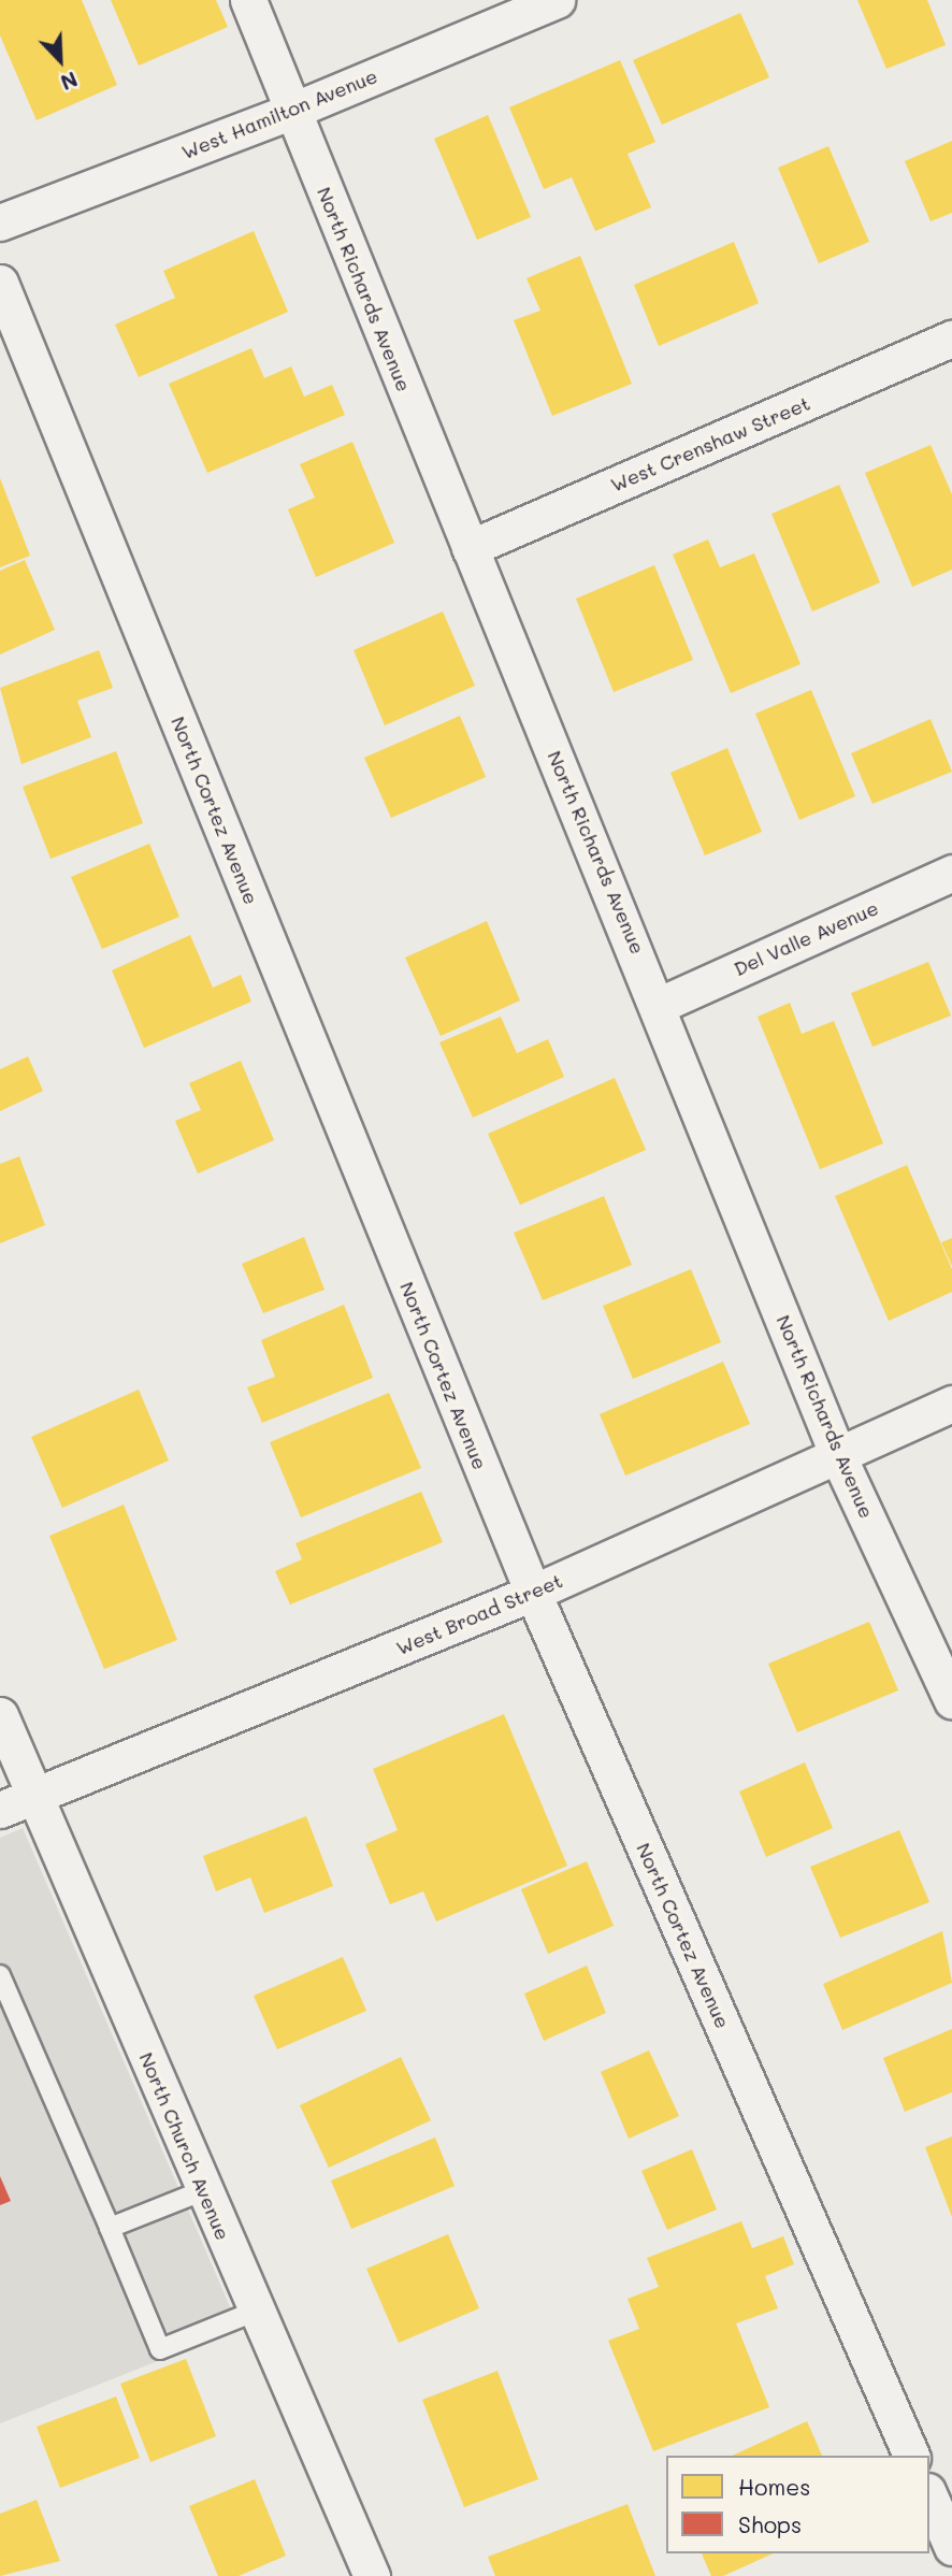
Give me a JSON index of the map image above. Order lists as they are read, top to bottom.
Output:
{
  "streets": {
    "street": [
      "West Hamilton Avenue",
      "North Richards Avenue",
      "West Crenshaw Street",
      "North Cortez Avenue",
      "Del Valle Avenue",
      "West Broad Street",
      "North Church Avenue"
    ]
  },
  "crossings": [
    ["West Hamilton Avenue", "North Richards Avenue"],
    ["North Richards Avenue", "West Crenshaw Street"],
    ["North Richards Avenue", "Del Valle Avenue"],
    ["North Richards Avenue", "West Broad Street"],
    ["North Cortez Avenue", "West Broad Street"],
    ["West Broad Street", "North Church Avenue"]
  ],
  "legend": ["Homes", "Shops"],
  "north": "bottom right"
}
